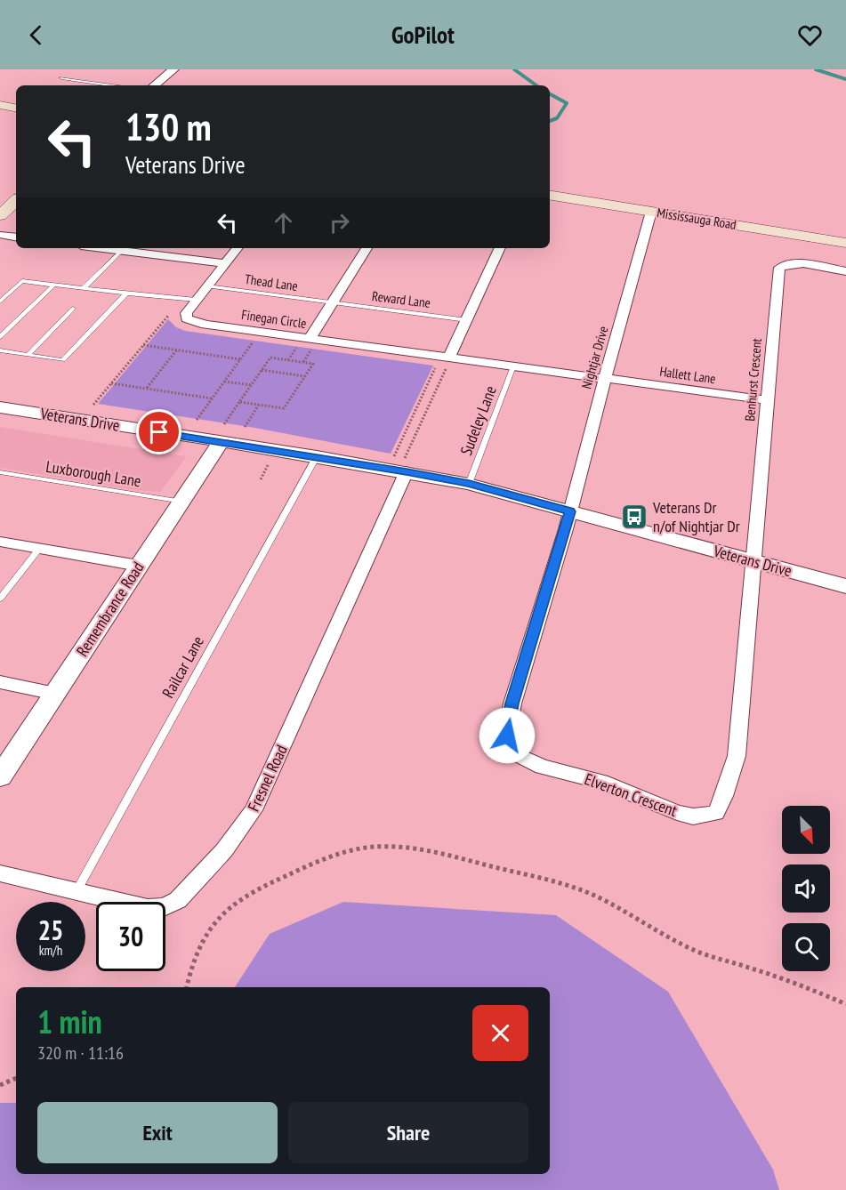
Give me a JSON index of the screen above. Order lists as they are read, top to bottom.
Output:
{
  "streets": {
    "main road": ["Mississauga Road"],
    "street": [
      "Finegan Circle",
      "Nightjar Drive",
      "Hallett Lane",
      "Benhurst Crescent",
      "Veterans Drive",
      "Remembrance Road",
      "Fresnel Road",
      "Elverton Crescent"
    ],
    "lane": [
      "Thead Lane",
      "Reward Lane",
      "Sudeley Lane",
      "Luxborough Lane",
      "Railcar Lane"
    ]
  },
  "crossings": [
    ["Mississauga Road", "Nightjar Drive"],
    ["Thead Lane", "Reward Lane"],
    ["Thead Lane", "Finegan Circle"],
    ["Finegan Circle", "Nightjar Drive"],
    ["Finegan Circle", "Hallett Lane"],
    ["Finegan Circle", "Sudeley Lane"],
    ["Nightjar Drive", "Hallett Lane"],
    ["Nightjar Drive", "Veterans Drive"],
    ["Nightjar Drive", "Elverton Crescent"],
    ["Hallett Lane", "Benhurst Crescent"],
    ["Benhurst Crescent", "Veterans Drive"],
    ["Benhurst Crescent", "Elverton Crescent"],
    ["Veterans Drive", "Sudeley Lane"],
    ["Veterans Drive", "Remembrance Road"],
    ["Veterans Drive", "Railcar Lane"],
    ["Veterans Drive", "Fresnel Road"],
    ["Veterans Drive", "Elverton Crescent"],
    ["Luxborough Lane", "Remembrance Road"],
    ["Railcar Lane", "Fresnel Road"]
  ],
  "places": {
    "bus stop": ["Veterans Dr n/of Nightjar Dr"]
  },
  "north": "bottom right",
  "page": {
    "header": "GoPilot",
    "turn": ["130 m", "Veterans Drive"],
    "speed": "25 km/h",
    "limit": "30",
    "heading": ["1 min", "320 m · 11:16"],
    "buttons": ["Exit", "Share"]
  }
}
